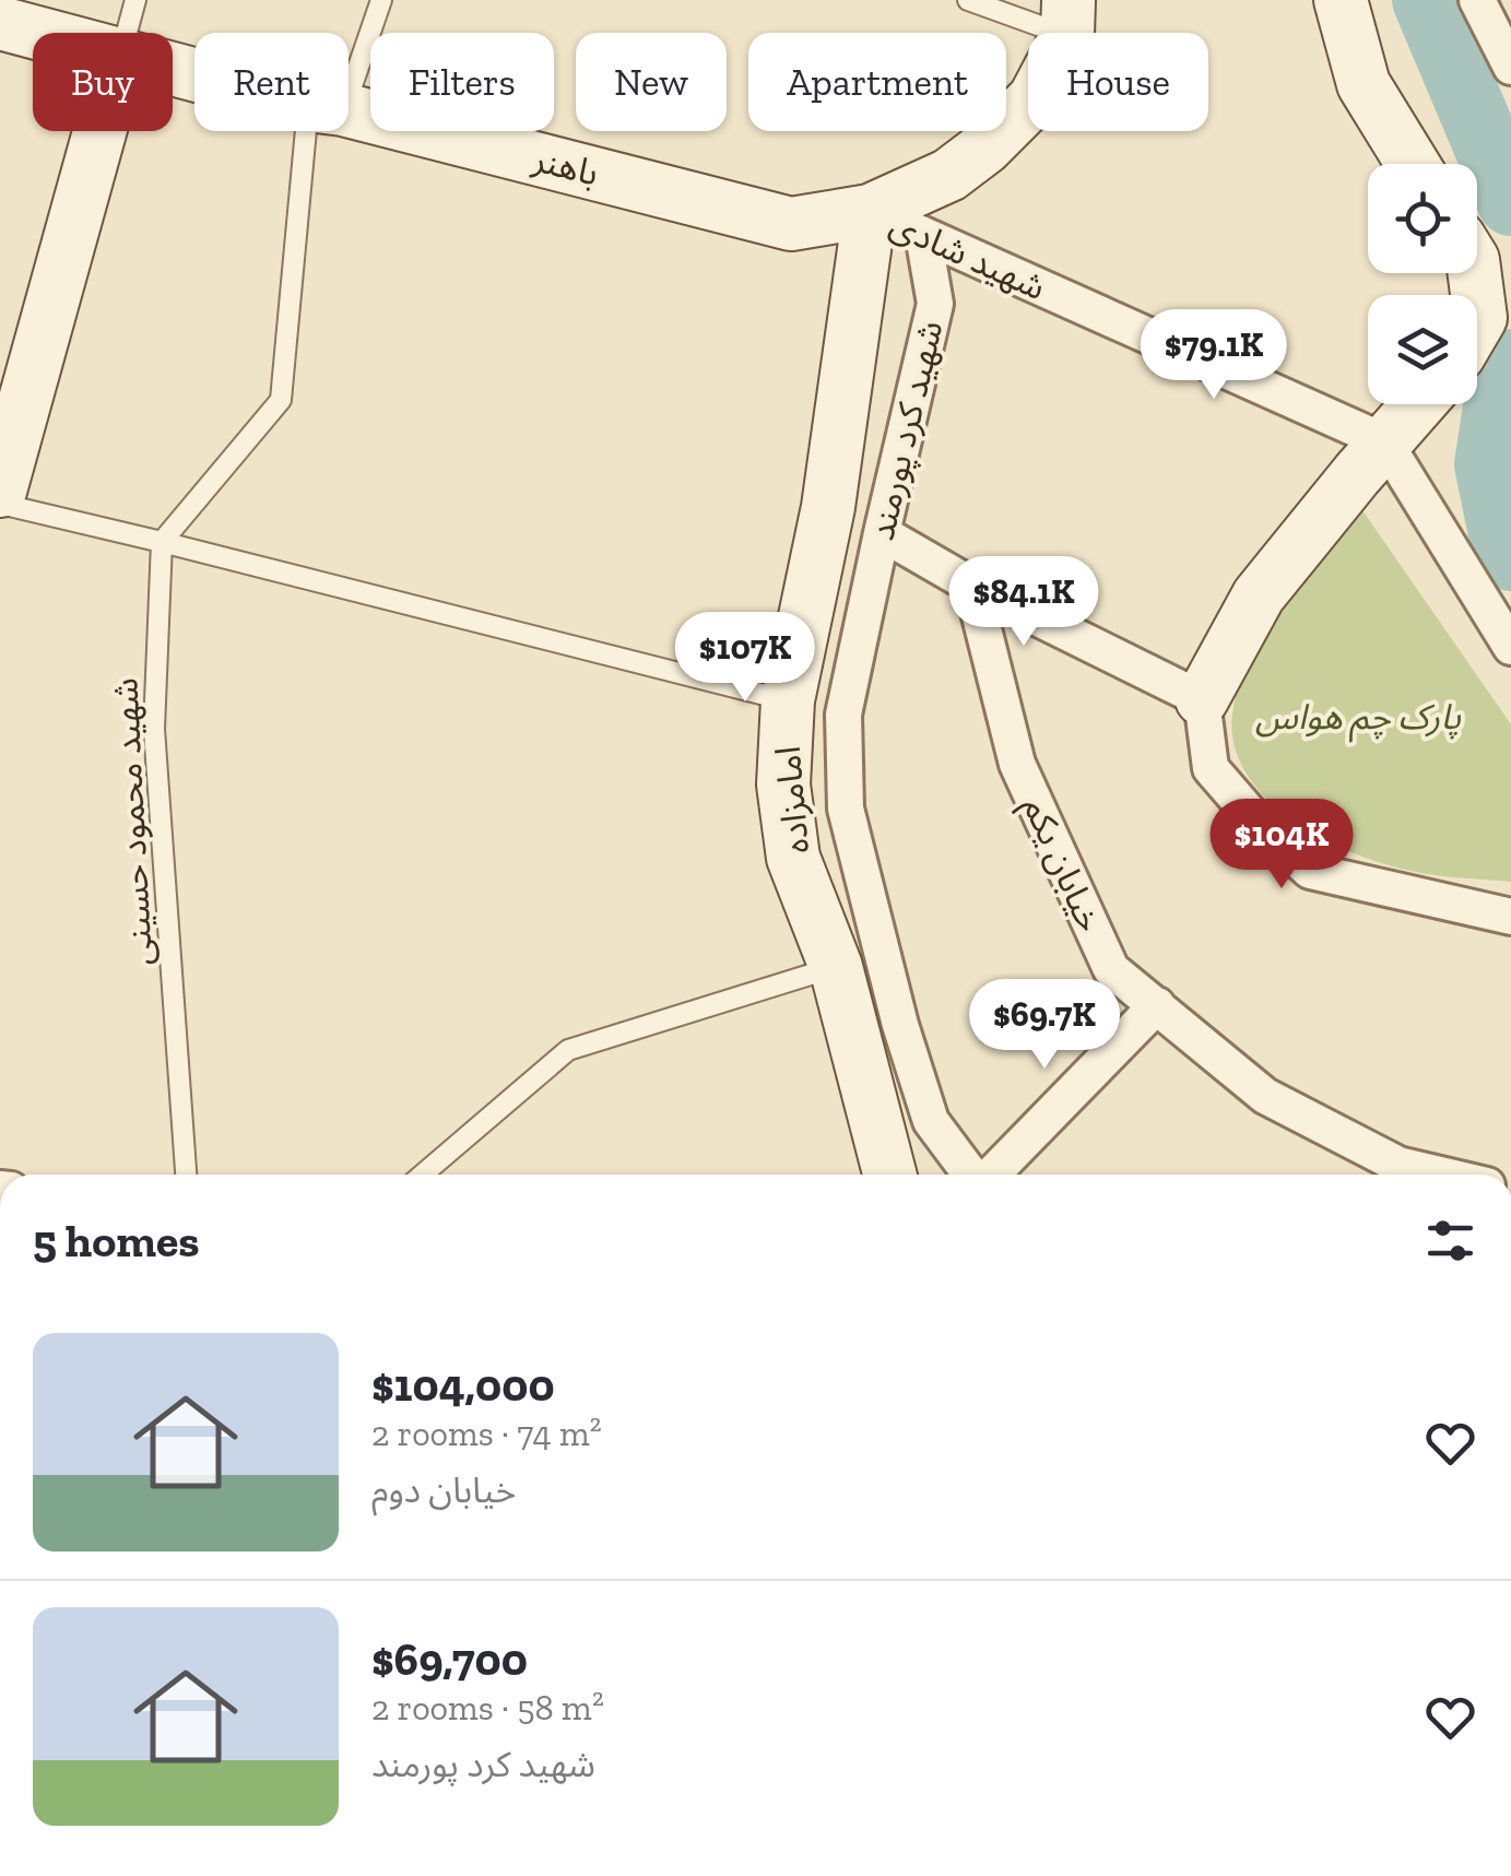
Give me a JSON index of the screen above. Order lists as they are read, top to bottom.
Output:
{
  "streets": {
    "street": [
      "باهنر",
      "شهید شادی",
      "شهید کرد پورمند",
      "امامزاده",
      "خیابان یکم"
    ],
    "lane": ["شهید محمود حسینی"]
  },
  "crossings": [
    ["باهنر", "شهید شادی"],
    ["باهنر", "امامزاده"],
    ["شهید شادی", "شهید کرد پورمند"],
    ["شهید شادی", "امامزاده"]
  ],
  "parks": ["پارک چم هواس"],
  "page": {
    "chip": [
      "Buy",
      "Rent",
      "Filters",
      "New",
      "Apartment",
      "House"
    ],
    "price": [
      "$79.1K",
      "$84.1K",
      "$107K",
      "$104K",
      "$69.7K"
    ],
    "heading": "5 homes",
    "list": [
      {
        "name": "$104,000",
        "note": "2 rooms · 74 m² · خیابان دوم"
      },
      {
        "name": "$69,700",
        "note": "2 rooms · 58 m² · شهید کرد پورمند"
      }
    ]
  }
}
